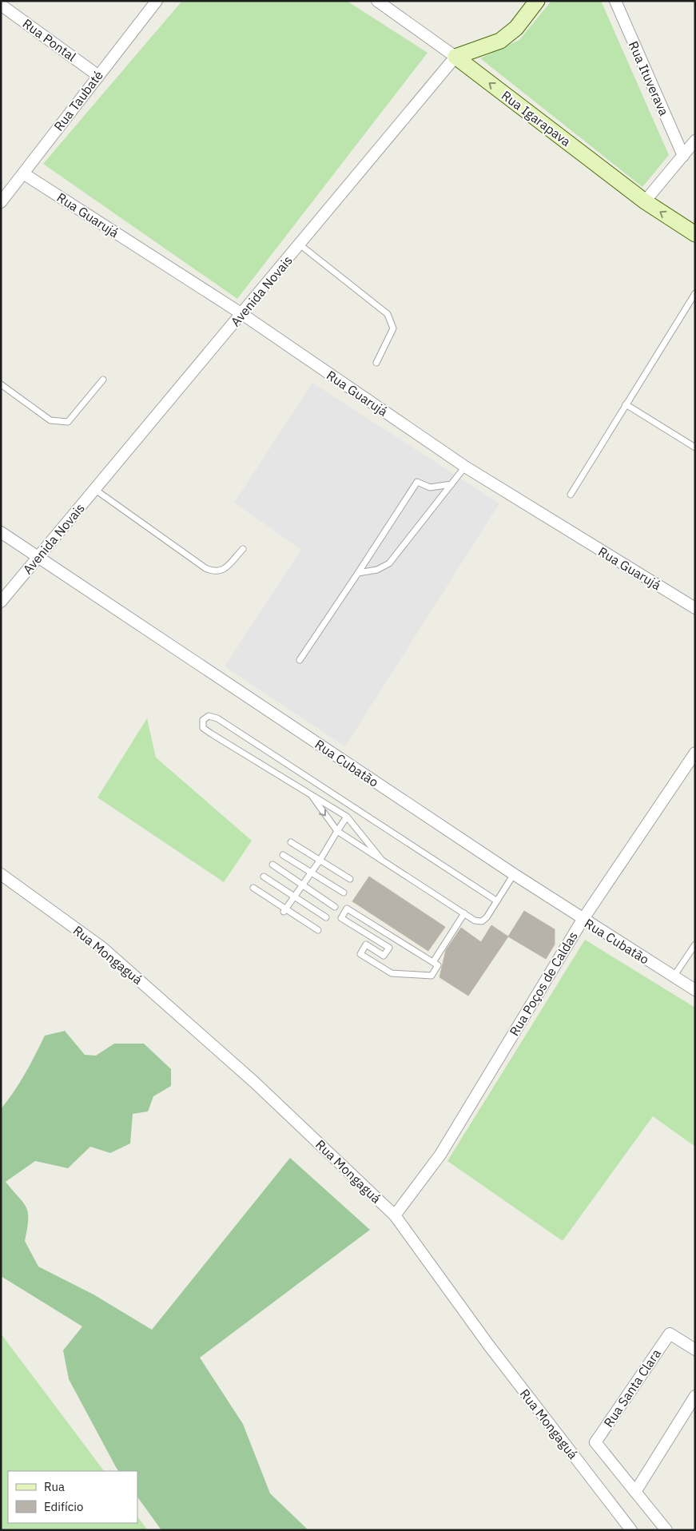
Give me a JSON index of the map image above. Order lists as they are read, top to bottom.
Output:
{
  "streets": {
    "street": [
      "Rua Pontal",
      "Rua Ituverava",
      "Rua Taubaté",
      "Rua Igarapava",
      "Rua Guarujá",
      "Avenida Novais",
      "Rua Cubatão",
      "Rua Mongaguá",
      "Rua Poços de Caldas",
      "Rua Santa Clara"
    ]
  },
  "crossings": [
    ["Rua Pontal", "Rua Taubaté"],
    ["Rua Taubaté", "Rua Guarujá"],
    ["Rua Igarapava", "Avenida Novais"],
    ["Rua Guarujá", "Avenida Novais"],
    ["Avenida Novais", "Rua Cubatão"],
    ["Rua Cubatão", "Rua Poços de Caldas"],
    ["Rua Mongaguá", "Rua Poços de Caldas"]
  ],
  "one_way": ["Rua Igarapava"],
  "legend": ["Rua", "Edifício"]
}
